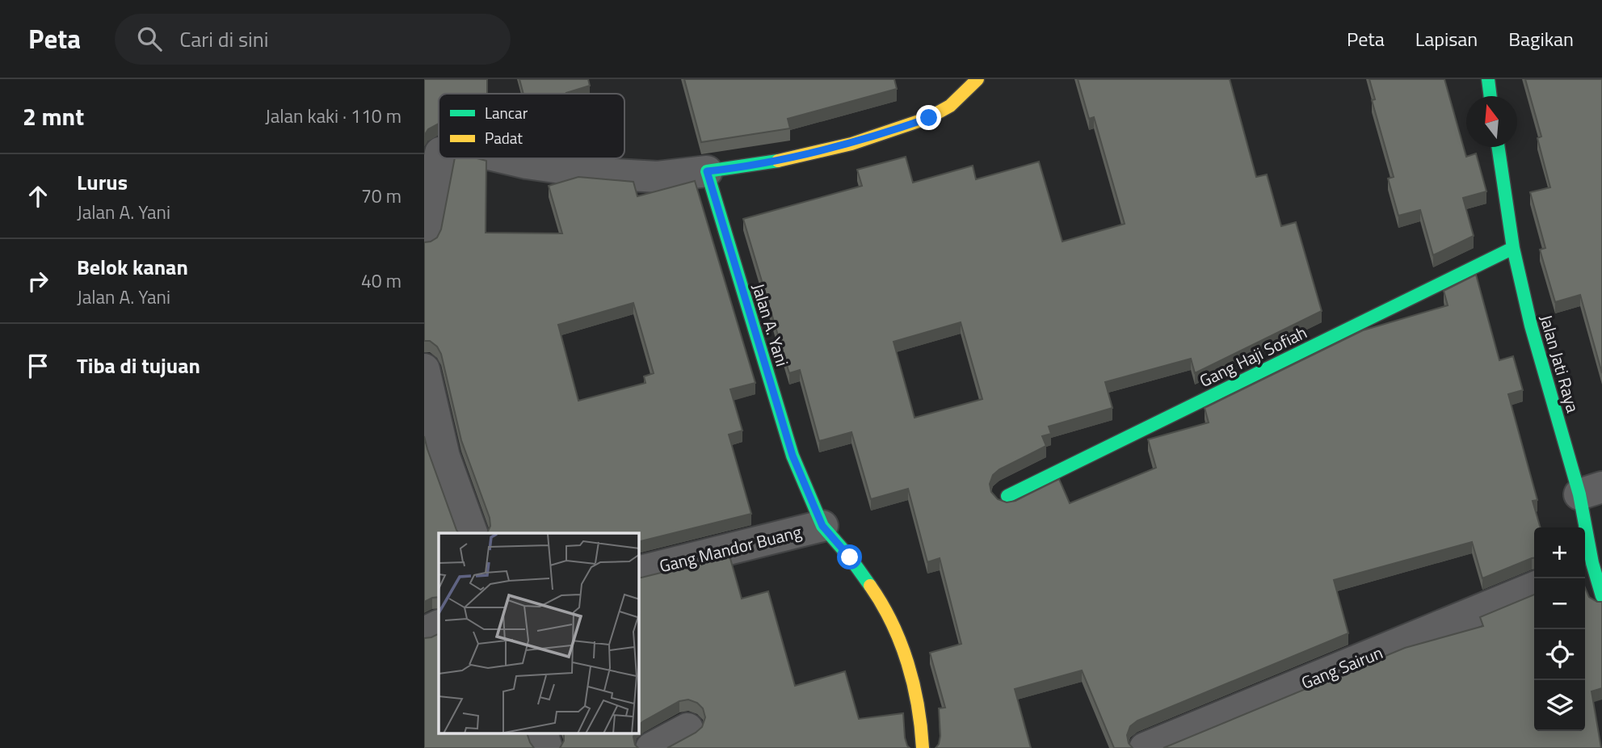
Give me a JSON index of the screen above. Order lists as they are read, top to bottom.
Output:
{
  "streets": {
    "street": [
      "Jalan A. Yani",
      "Gang Haji Sofiah",
      "Jalan Jati Raya",
      "Gang Mandor Buang",
      "Gang Sairun"
    ]
  },
  "crossings": [
    ["Jalan A. Yani", "Gang Mandor Buang"],
    ["Gang Haji Sofiah", "Jalan Jati Raya"]
  ],
  "legend": ["Lancar", "Padat"],
  "north": "top",
  "page": {
    "header": "Peta",
    "search": "Cari di sini",
    "nav": ["Peta", "Lapisan", "Bagikan"],
    "heading": ["2 mnt", "Jalan kaki · 110 m"],
    "list": [
      ["Lurus", "Jalan A. Yani", "70 m"],
      ["Belok kanan", "Jalan A. Yani", "40 m"],
      "Tiba di tujuan"
    ],
    "map_buttons": ["+", "−"]
  }
}
